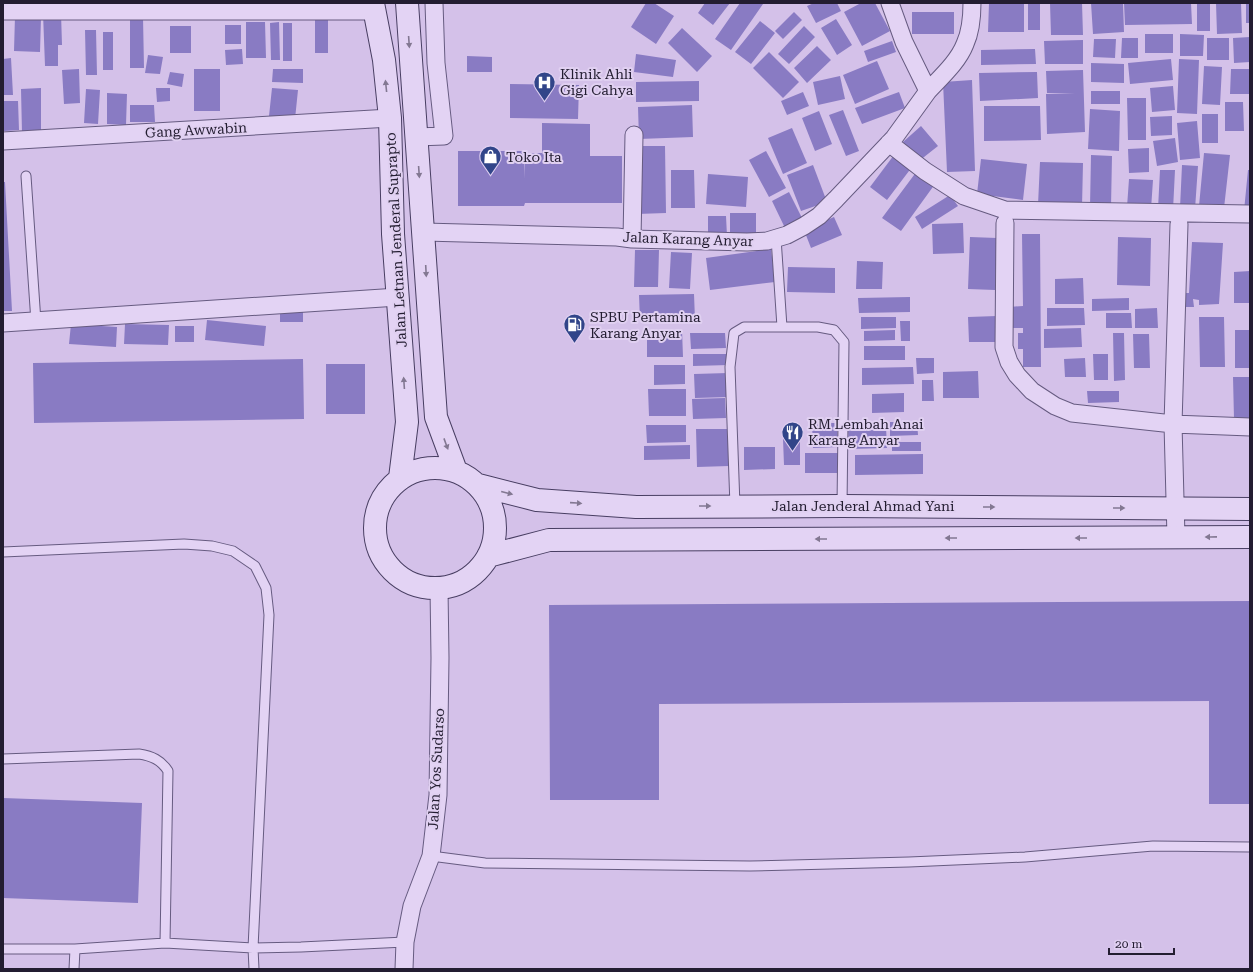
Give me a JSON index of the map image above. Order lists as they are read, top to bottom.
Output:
{
  "streets": {
    "main road": ["Jalan Letnan Jenderal Suprapto", "Jalan Jenderal Ahmad Yani"],
    "street": ["Gang Awwabin", "Jalan Karang Anyar", "Jalan Yos Sudarso"]
  },
  "crossings": [
    ["Gang Awwabin", "Jalan Letnan Jenderal Suprapto"],
    ["Jalan Karang Anyar", "Jalan Letnan Jenderal Suprapto"],
    ["Jalan Letnan Jenderal Suprapto", "Jalan Jenderal Ahmad Yani"],
    ["Jalan Letnan Jenderal Suprapto", "Jalan Yos Sudarso"],
    ["Jalan Jenderal Ahmad Yani", "Jalan Yos Sudarso"]
  ],
  "places": {
    "hospital": ["Klinik Ahli Gigi Cahya"],
    "shop": ["Toko Ita"],
    "fuel station": ["SPBU Pertamina Karang Anyar"],
    "restaurant": ["RM Lembah Anai Karang Anyar"]
  },
  "scale_bar": "20 m"
}
